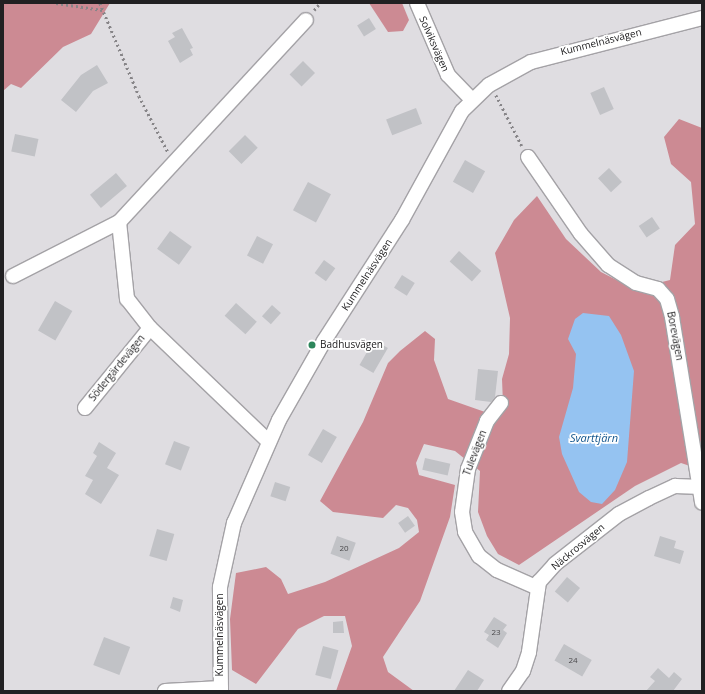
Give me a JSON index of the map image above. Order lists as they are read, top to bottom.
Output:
{
  "streets": {
    "street": [
      "Kummelnäsvägen",
      "Solviksvägen",
      "Borevägen",
      "Södergärdevägen",
      "Tulevägen",
      "Näckrosvägen"
    ]
  },
  "crossings": [
    ["Kummelnäsvägen", "Solviksvägen"],
    ["Borevägen", "Näckrosvägen"],
    ["Tulevägen", "Näckrosvägen"]
  ],
  "water": ["Svarttjärn"],
  "places": ["Badhusvägen"],
  "house_numbers": ["20", "23", "24"]
}
